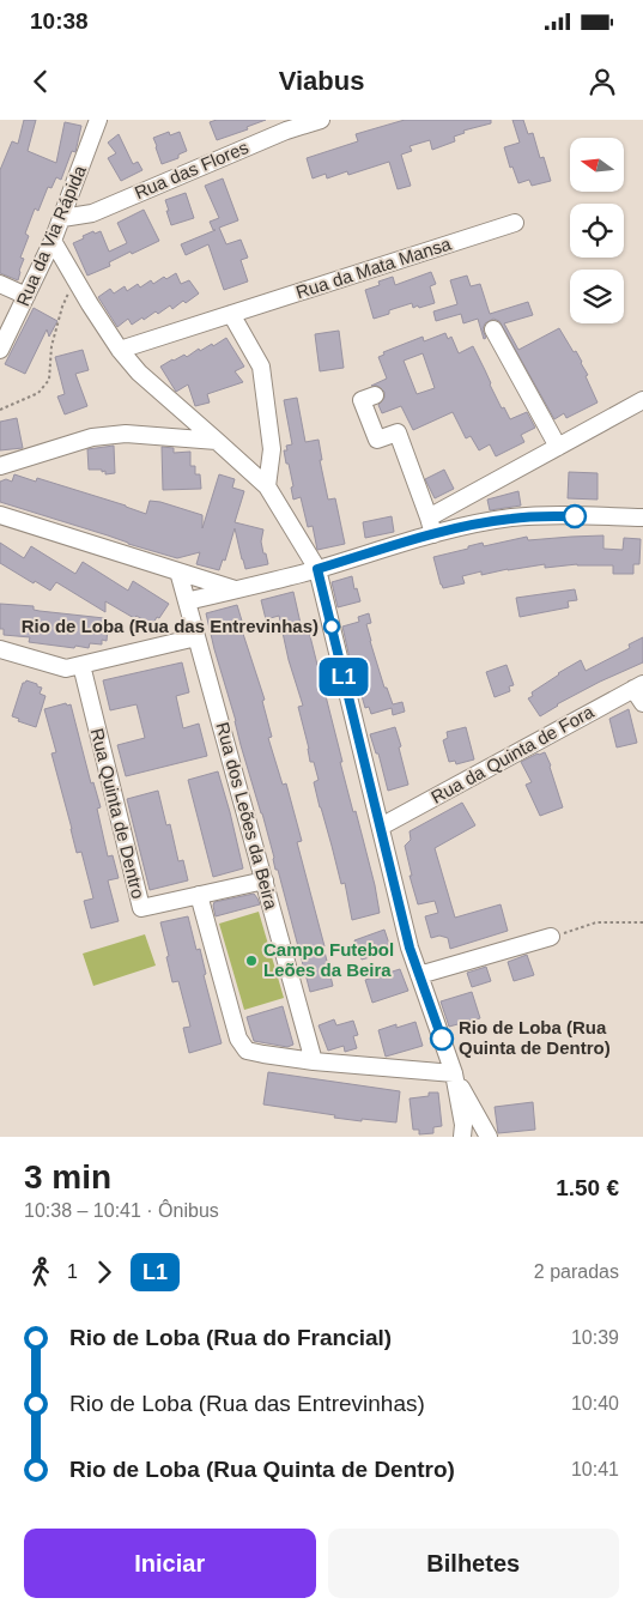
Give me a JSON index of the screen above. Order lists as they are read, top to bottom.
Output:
{
  "streets": {
    "street": [
      "Rua das Flores",
      "Rua da Via Rápida",
      "Rua da Mata Mansa",
      "Rua da Quinta de Fora",
      "Rua Quinta de Dentro",
      "Rua dos Leões da Beira"
    ]
  },
  "crossings": [
    ["Rua das Flores", "Rua da Via Rápida"],
    ["Rua Quinta de Dentro", "Rua dos Leões da Beira"]
  ],
  "places": ["Rio de Loba (Rua das Entrevinhas)", "Campo Futebol Leões da Beira", "Rio de Loba (Rua Quinta de Dentro)"],
  "lines": ["bus line L1"],
  "north": "left",
  "page": {
    "status": "10:38",
    "header": "Viabus",
    "on_map": "L1",
    "heading": ["3 min", "10:38 – 10:41 · Ônibus", "1.50 €"],
    "legs": ["1", "L1", "2 paradas"],
    "list": [
      {
        "name": "Rio de Loba (Rua do Francial)",
        "value": "10:39"
      },
      {
        "name": "Rio de Loba (Rua das Entrevinhas)",
        "value": "10:40"
      },
      {
        "name": "Rio de Loba (Rua Quinta de Dentro)",
        "value": "10:41"
      }
    ],
    "buttons": ["Iniciar", "Bilhetes"]
  }
}
